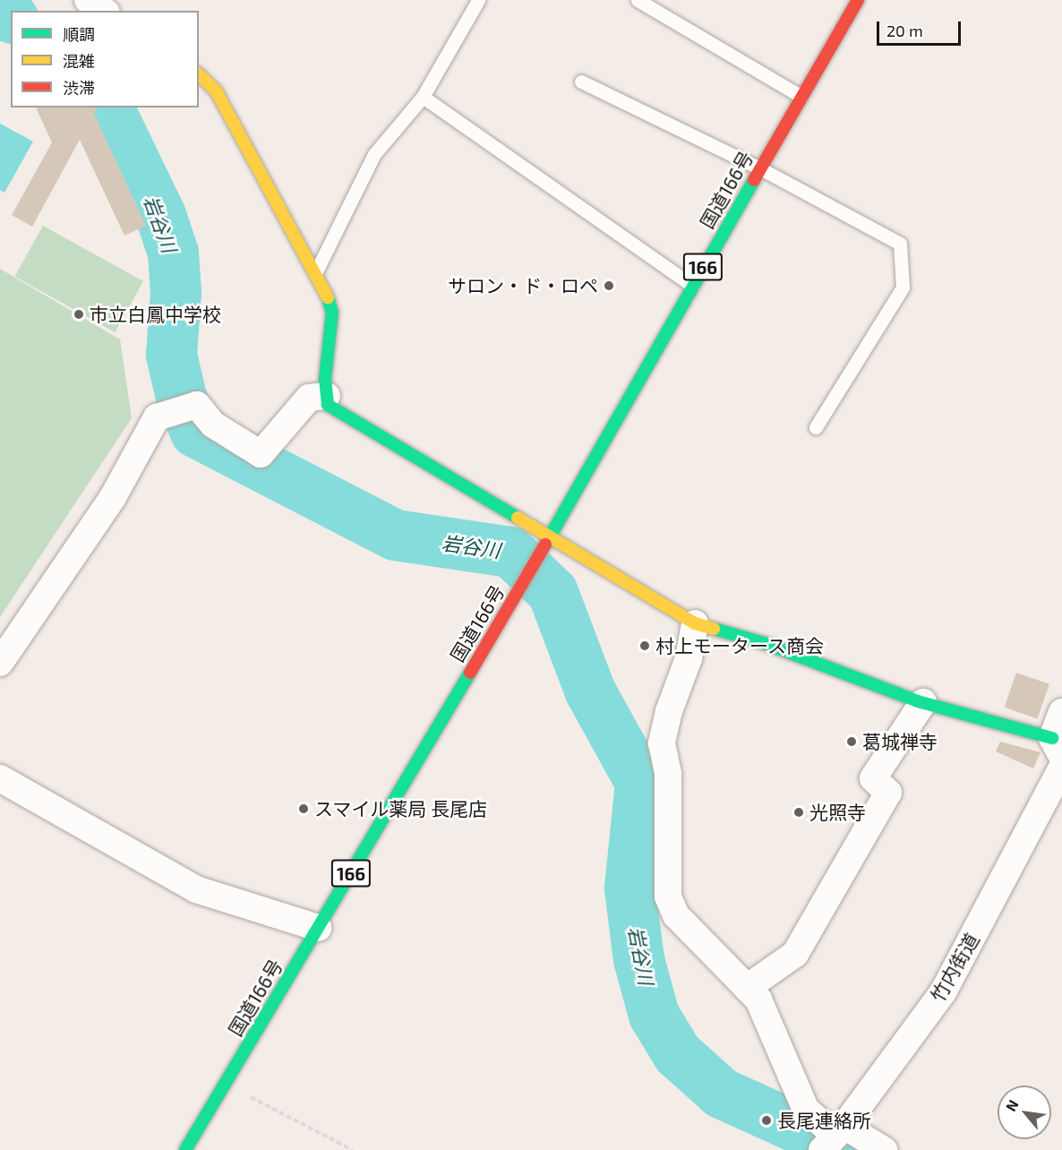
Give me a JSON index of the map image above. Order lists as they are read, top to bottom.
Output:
{
  "streets": {
    "main road": ["国道166号", "166"],
    "street": ["竹内街道"]
  },
  "water": ["岩谷川"],
  "places": [
    "サロン・ド・ロペ",
    "市立白鳳中学校",
    "村上モータース商会",
    "葛城禅寺",
    "スマイル薬局 長尾店",
    "光照寺",
    "長尾連絡所"
  ],
  "legend": ["順調", "混雑", "渋滞"],
  "scale_bar": "20 m",
  "north": "top left"
}
